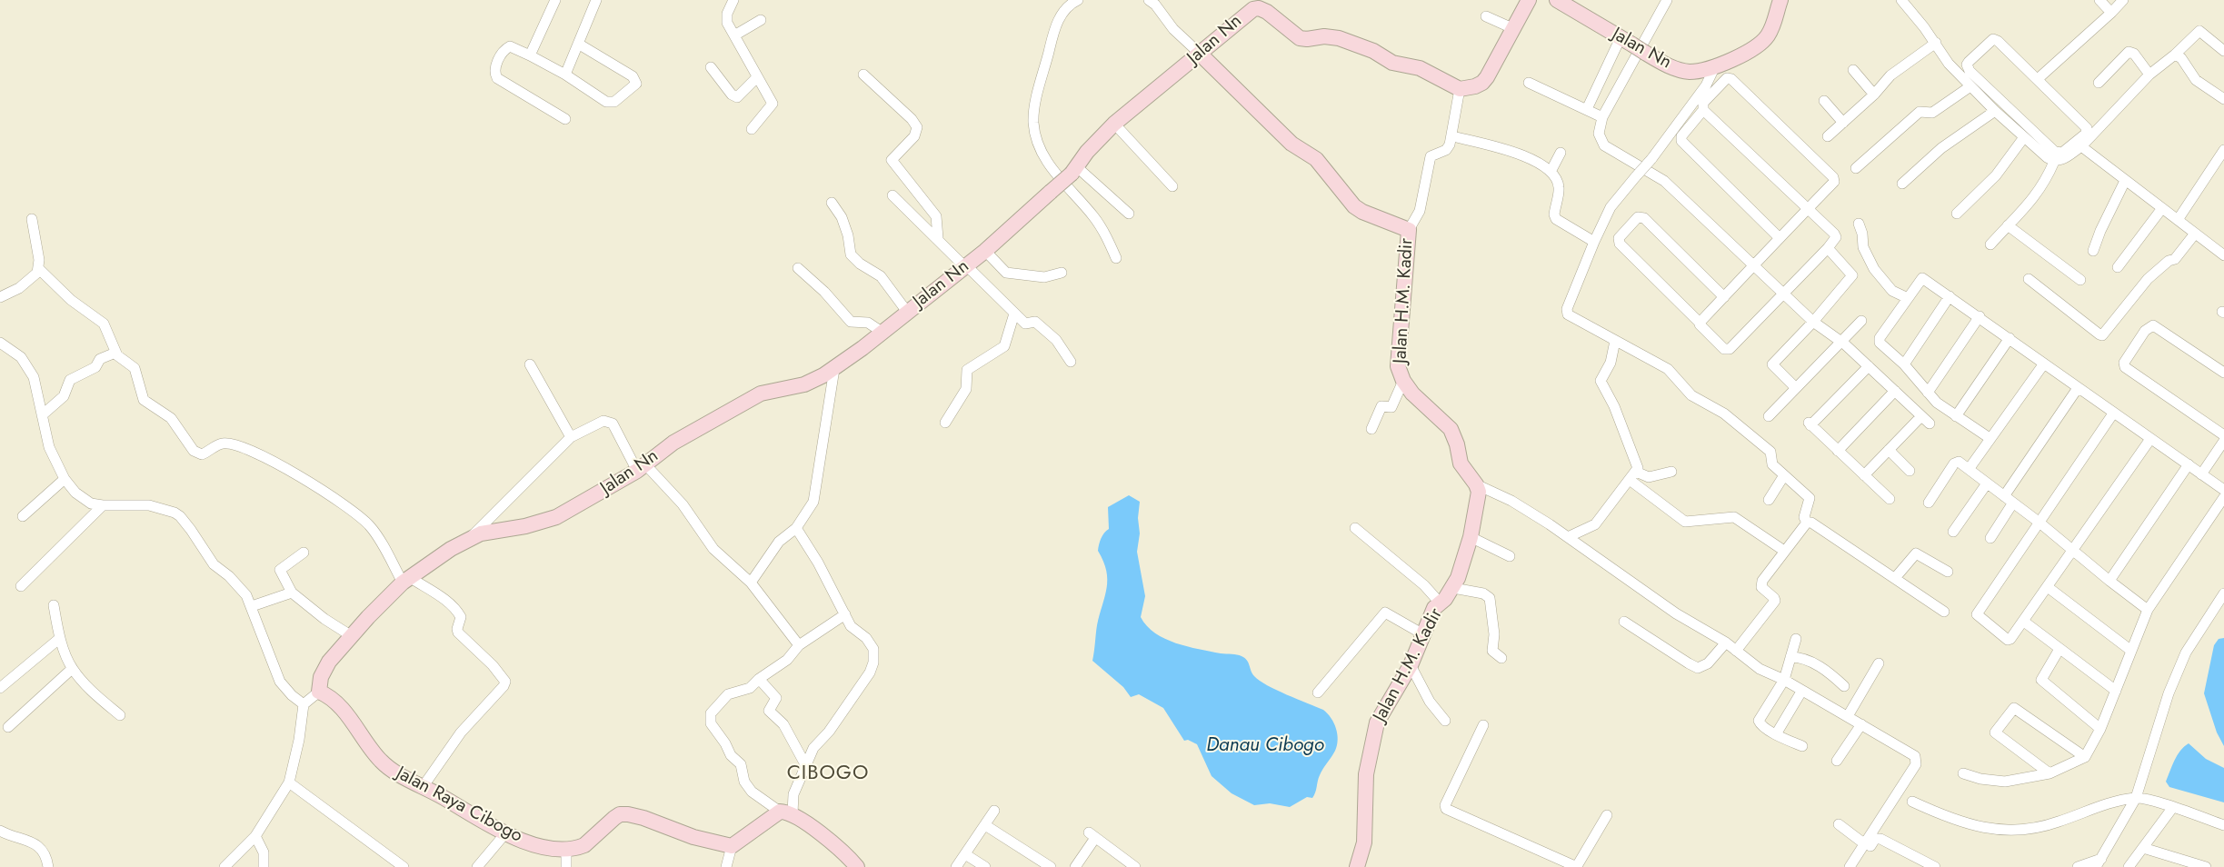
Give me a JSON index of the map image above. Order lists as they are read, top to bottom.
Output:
{
  "streets": {
    "street": ["Jalan Nn", "Jalan H.M. Kadir", "Jalan Raya Cibogo"]
  },
  "crossings": [
    ["Jalan Nn", "Jalan H.M. Kadir"],
    ["Jalan Nn", "Jalan Raya Cibogo"]
  ],
  "districts": ["CIBOGO"],
  "water": ["Danau Cibogo"]
}
